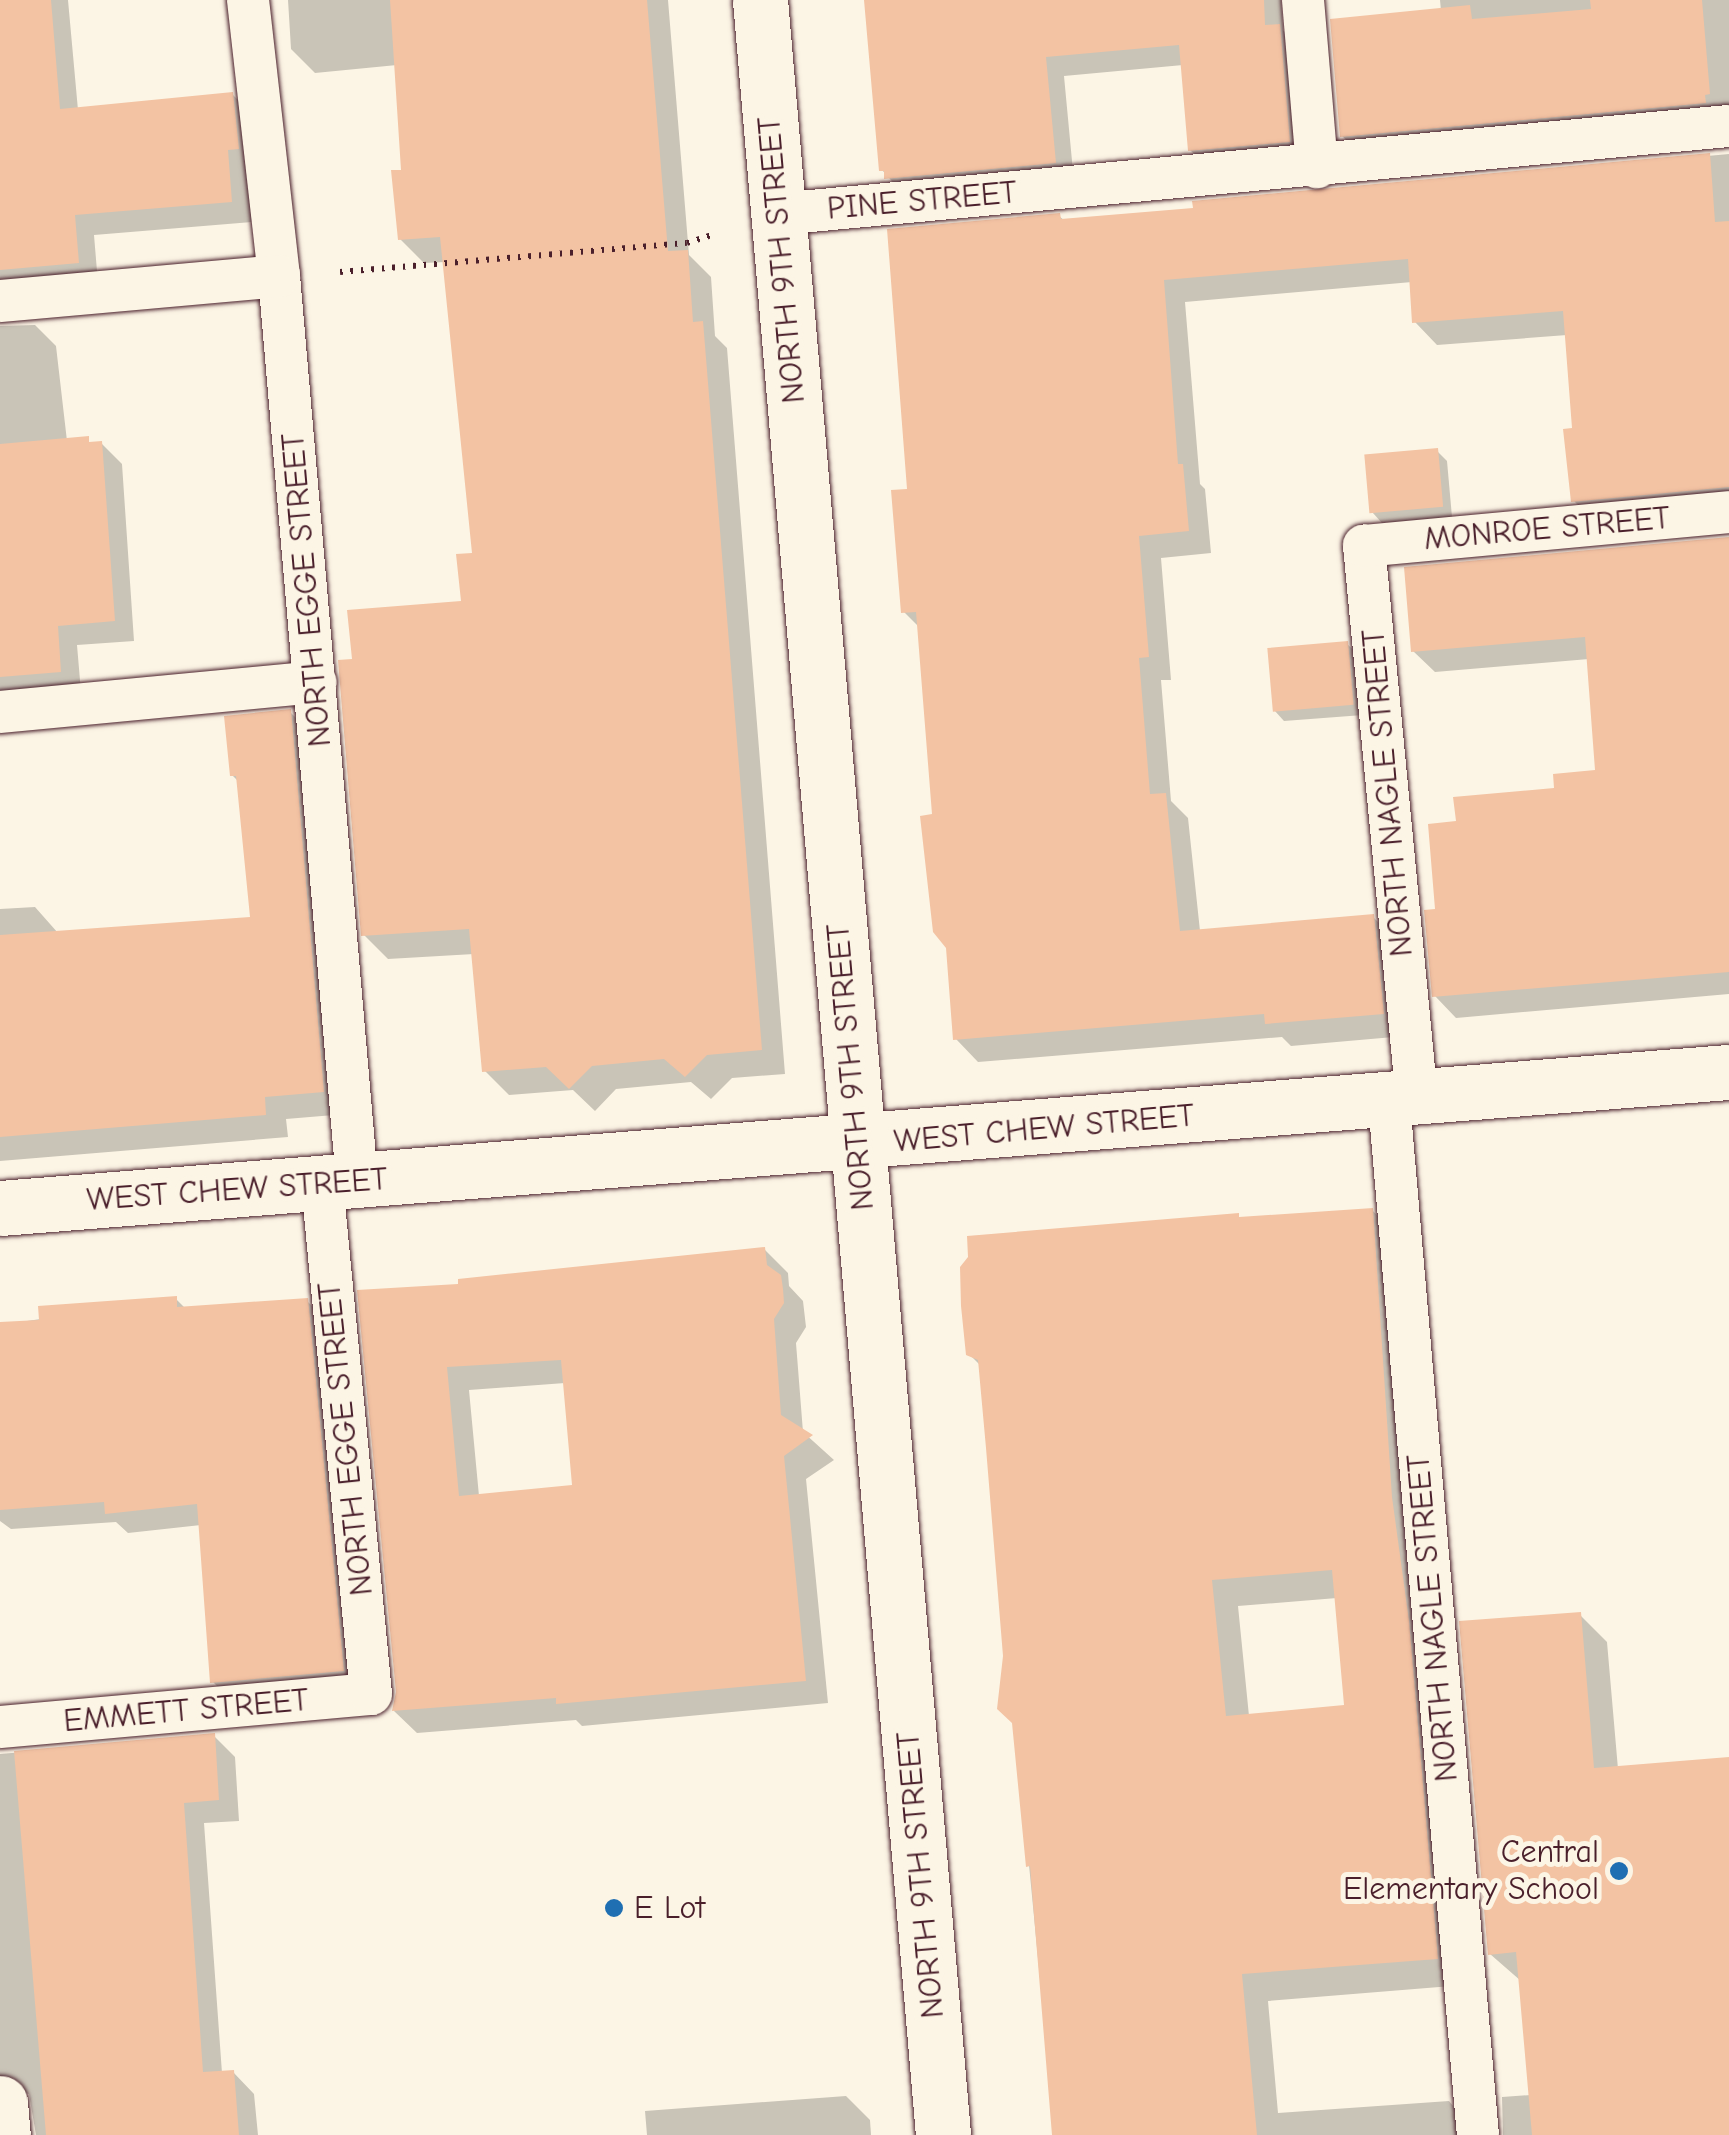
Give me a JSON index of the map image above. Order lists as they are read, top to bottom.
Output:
{
  "streets": {
    "street": ["NORTH 9TH STREET", "WEST CHEW STREET"],
    "lane": [
      "PINE STREET",
      "MONROE STREET",
      "NORTH EGGE STREET",
      "NORTH NAGLE STREET",
      "EMMETT STREET"
    ]
  },
  "crossings": [
    ["PINE STREET", "NORTH 9TH STREET"],
    ["NORTH 9TH STREET", "WEST CHEW STREET"],
    ["MONROE STREET", "NORTH NAGLE STREET"],
    ["NORTH EGGE STREET", "WEST CHEW STREET"],
    ["NORTH EGGE STREET", "EMMETT STREET"],
    ["NORTH NAGLE STREET", "WEST CHEW STREET"]
  ],
  "places": ["Central Elementary School", "E Lot"]
}
